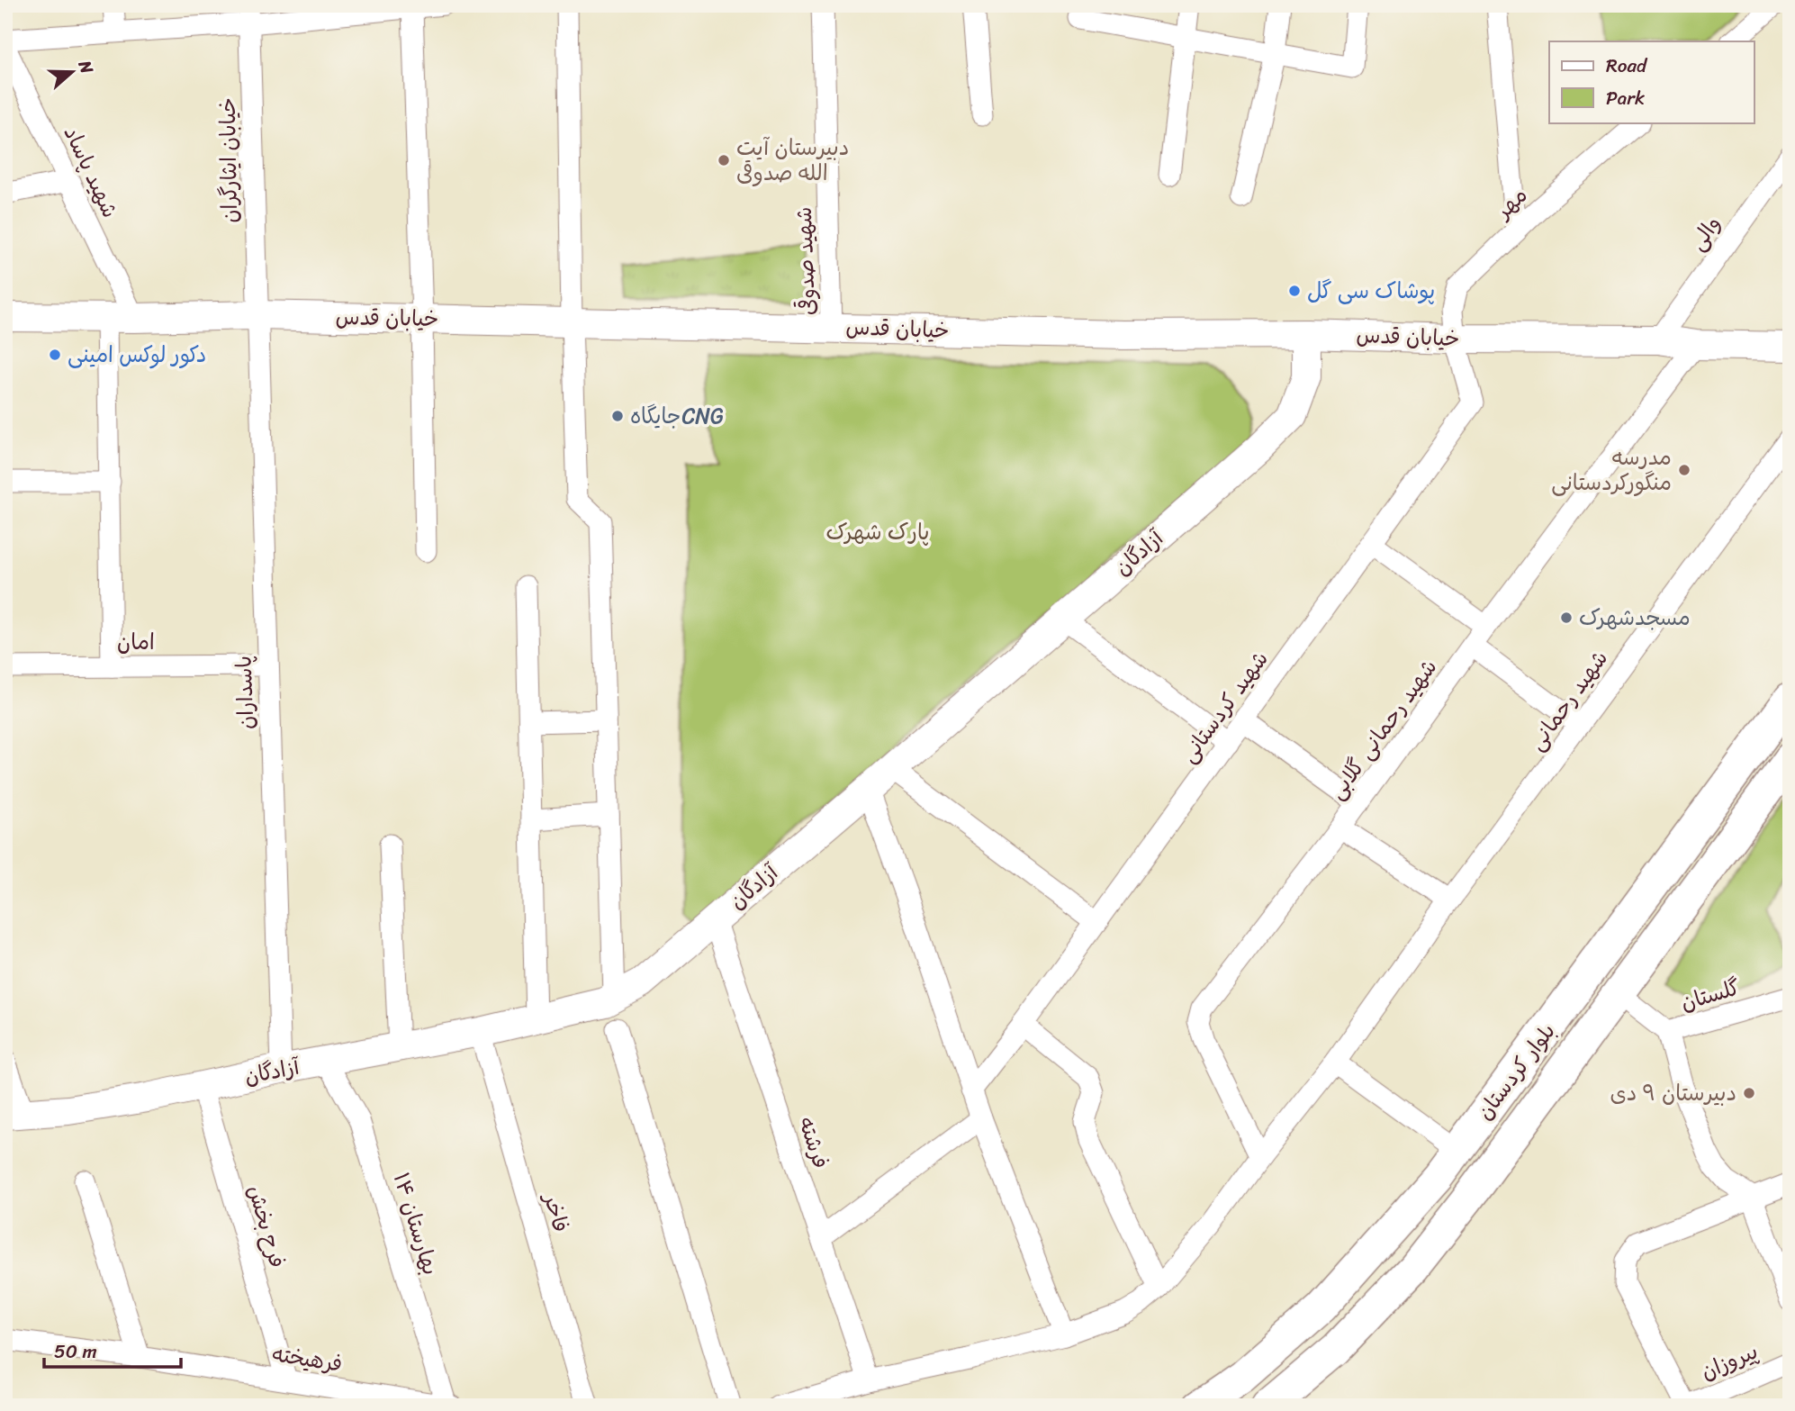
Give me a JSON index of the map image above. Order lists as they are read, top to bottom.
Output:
{
  "streets": {
    "main road": ["خیابان قدس", "آزادگان", "بلوار کردستان"],
    "street": [
      "خیابان ایثارگران",
      "شهید پاساد",
      "مهر",
      "والی",
      "شهید صدوقی",
      "امان",
      "پاسداران",
      "شهید رحمانی",
      "شهید کردستانی",
      "شهید رحمانی گلابی",
      "گلستان",
      "فرشته",
      "فاخر",
      "بهارستان ۱۴",
      "فرح بخش",
      "فرهیخته",
      "پیروزان"
    ]
  },
  "crossings": [
    ["خیابان ایثارگران", "خیابان قدس"],
    ["خیابان ایثارگران", "پاسداران"],
    ["شهید پاساد", "خیابان قدس"],
    ["مهر", "خیابان قدس"],
    ["مهر", "شهید کردستانی"],
    ["والی", "خیابان قدس"],
    ["شهید صدوقی", "خیابان قدس"],
    ["خیابان قدس", "آزادگان"],
    ["خیابان قدس", "پاسداران"],
    ["خیابان قدس", "شهید کردستانی"],
    ["خیابان قدس", "شهید رحمانی گلابی"],
    ["آزادگان", "پاسداران"],
    ["آزادگان", "فرشته"],
    ["آزادگان", "فاخر"],
    ["آزادگان", "بهارستان ۱۴"],
    ["آزادگان", "فرح بخش"],
    ["امان", "پاسداران"],
    ["شهید رحمانی", "شهید رحمانی گلابی"],
    ["شهید رحمانی", "فرشته"],
    ["گلستان", "بلوار کردستان"],
    ["بهارستان ۱۴", "فرهیخته"],
    ["فرح بخش", "فرهیخته"]
  ],
  "parks": ["پارک شهرک"],
  "places": [
    "دبیرستان آیت الله صدوقی",
    "پوشاک سی گل",
    "دکور لوکس امینی",
    "جایگاهCNG",
    "مدرسه منگورکردستانی",
    "مسجدشهرک",
    "دبیرستان ۹ دی"
  ],
  "legend": ["Road", "Park"],
  "scale_bar": "50 m",
  "north": "right"
}
